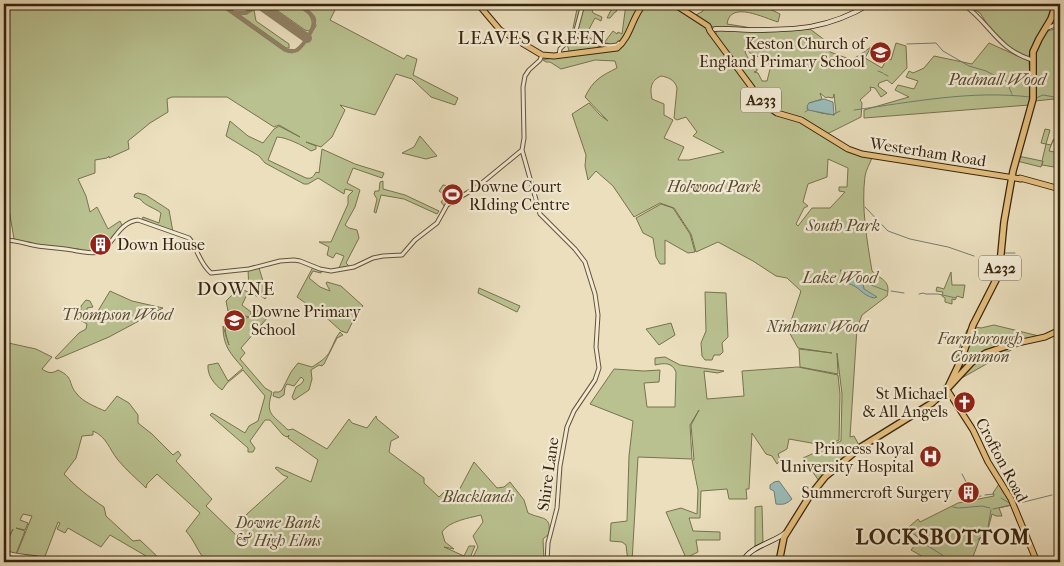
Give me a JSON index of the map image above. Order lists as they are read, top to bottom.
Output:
{
  "streets": {
    "highway": ["A232"],
    "main road": ["A233", "Westerham Road", "Crofton Road"],
    "street": ["Shire Lane"]
  },
  "crossings": [
    ["A233", "Westerham Road"],
    ["A233", "A232"],
    ["Westerham Road", "A232"],
    ["A232", "Crofton Road"]
  ],
  "districts": ["LEAVES GREEN", "DOWNE", "LOCKSBOTTOM"],
  "parks": [
    "Padmall Wood",
    "Holwood Park",
    "South Park",
    "Lake Wood",
    "Thompson Wood",
    "Ninhams Wood",
    "Farnborough Common",
    "Blacklands",
    "Downe Bank & High Elms"
  ],
  "places": {
    "school or university": ["Keston Church of England Primary School", "Downe Primary School"],
    "sports": ["Downe Court RIding Centre"],
    "building": ["Down House", "Summercroft Surgery"],
    "church": ["St Michael & All Angels"],
    "hospital": ["Princess Royal University Hospital"]
  }
}
